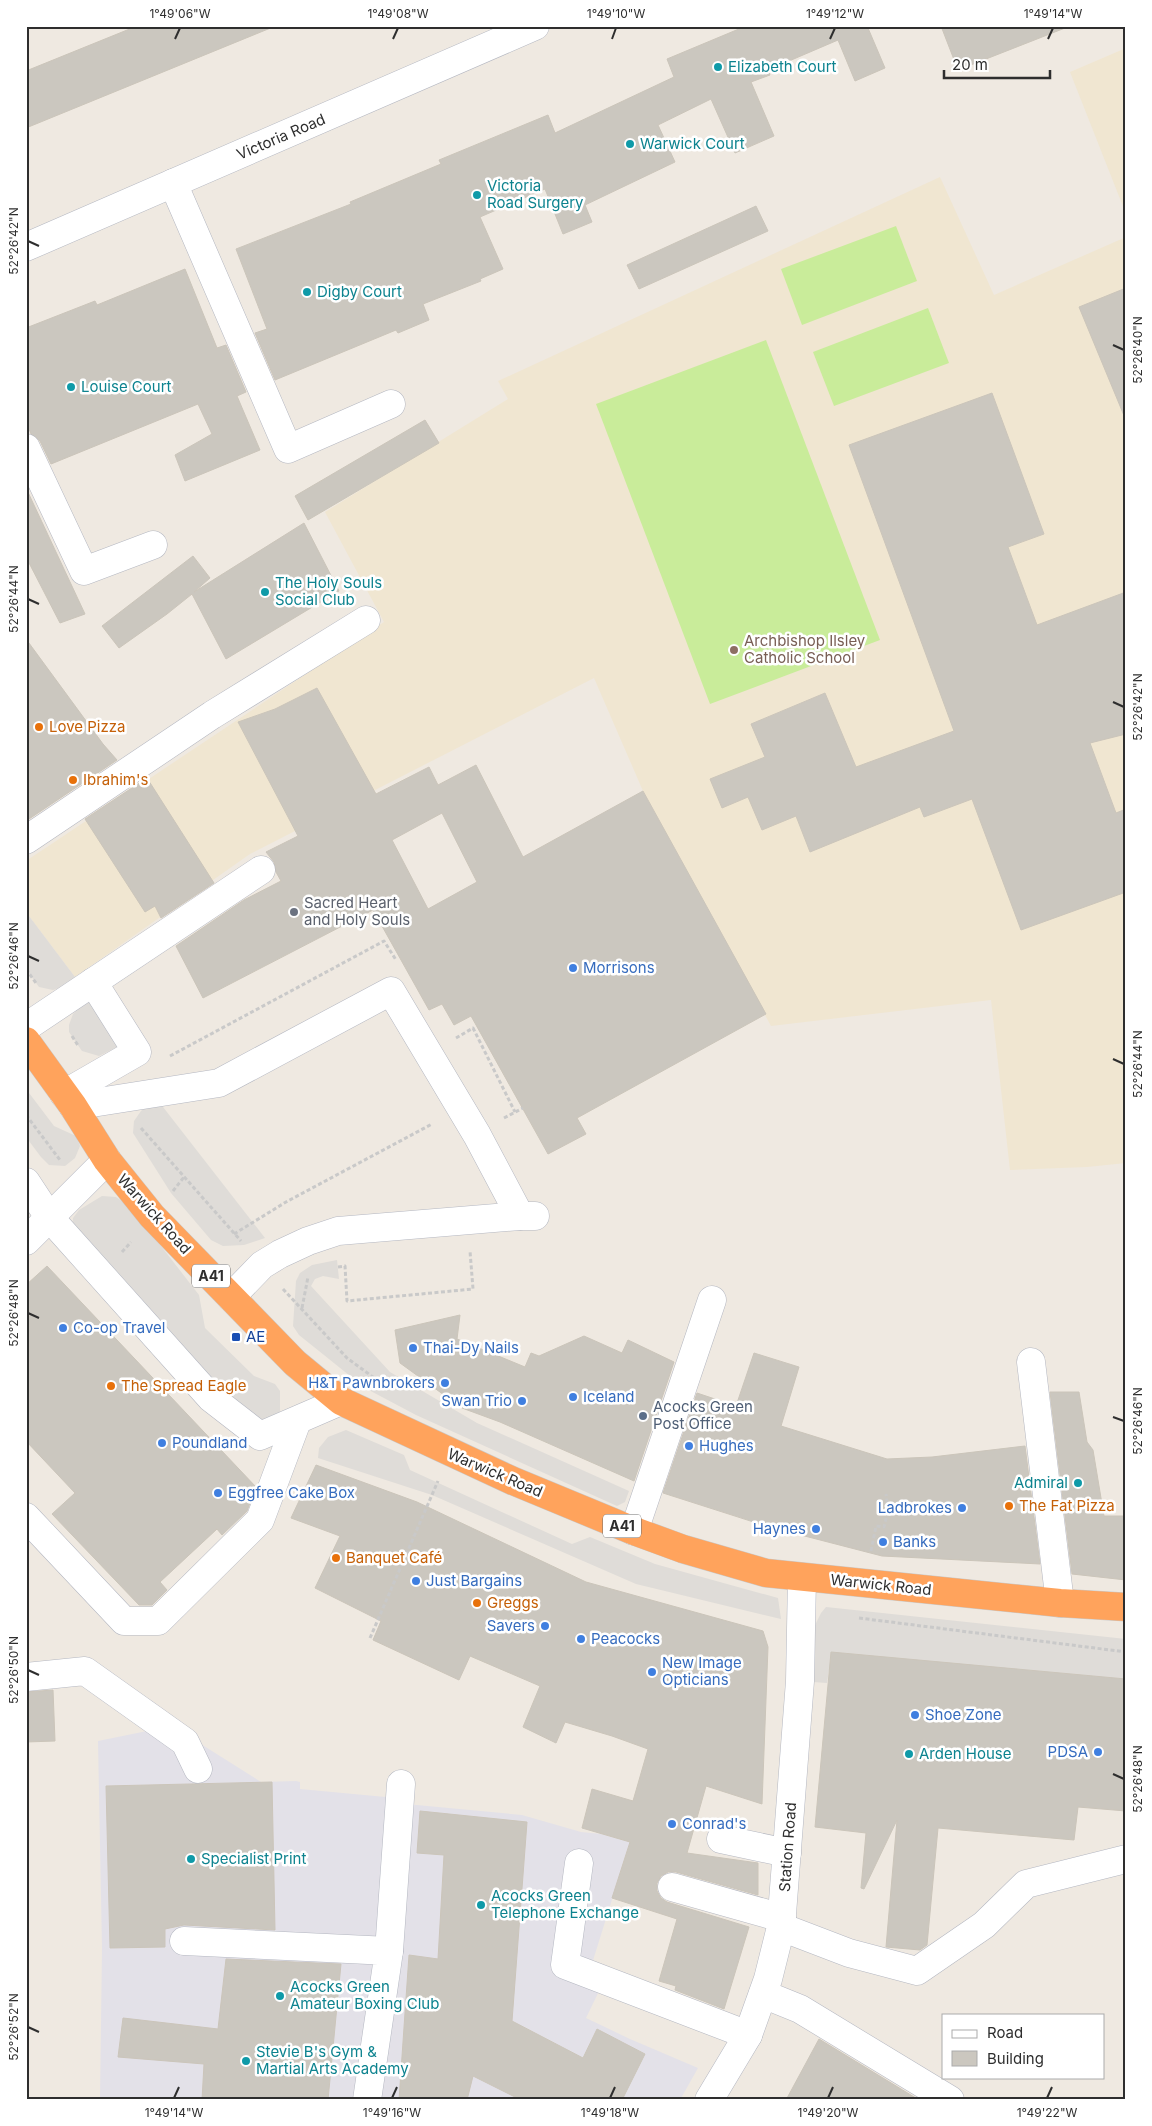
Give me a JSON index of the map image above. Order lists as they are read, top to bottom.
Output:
{
  "streets": {
    "highway": ["Warwick Road", "A41"],
    "street": ["Victoria Road", "Station Road"]
  },
  "crossings": [
    ["Warwick Road", "Station Road"]
  ],
  "places": {
    "other": [
      "Elizabeth Court",
      "Warwick Court",
      "Victoria Road Surgery",
      "Digby Court",
      "Louise Court",
      "The Holy Souls Social Club",
      "Archbishop Ilsley Catholic School",
      "Love Pizza",
      "Ibrahim's",
      "Sacred Heart and Holy Souls",
      "Morrisons",
      "Co-op Travel",
      "Thai-Dy Nails",
      "H&T Pawnbrokers",
      "The Spread Eagle",
      "Iceland",
      "Swan Trio",
      "Acocks Green Post Office",
      "Poundland",
      "Hughes",
      "Admiral",
      "Eggfree Cake Box",
      "The Fat Pizza",
      "Ladbrokes",
      "Haynes",
      "Banks",
      "Banquet Café",
      "Just Bargains",
      "Greggs",
      "Savers",
      "Peacocks",
      "New Image Opticians",
      "Shoe Zone",
      "PDSA",
      "Arden House",
      "Conrad's",
      "Specialist Print",
      "Acocks Green Telephone Exchange",
      "Acocks Green Amateur Boxing Club",
      "Stevie B's Gym & Martial Arts Academy"
    ],
    "transit": ["AE"]
  },
  "legend": ["Road", "Building"],
  "scale_bar": "20 m",
  "coordinates": [
    "1°49'06\"W",
    "1°49'08\"W",
    "1°49'10\"W",
    "1°49'12\"W",
    "1°49'14\"W",
    "52°26'42\"N",
    "52°26'40\"N",
    "52°26'44\"N",
    "52°26'46\"N",
    "52°26'48\"N",
    "52°26'50\"N",
    "52°26'52\"N",
    "1°49'16\"W",
    "1°49'18\"W",
    "1°49'20\"W",
    "1°49'22\"W"
  ]
}
